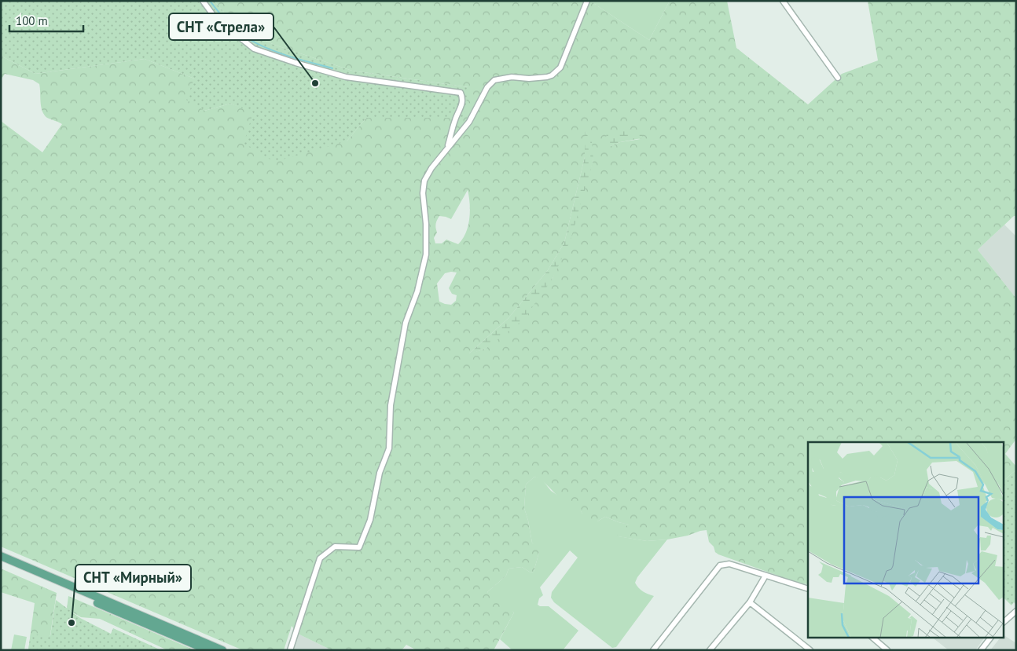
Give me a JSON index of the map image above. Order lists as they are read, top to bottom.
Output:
{
  "places": ["СНТ «Стрела»", "СНТ «Мирный»"],
  "scale_bar": "100 m"
}
